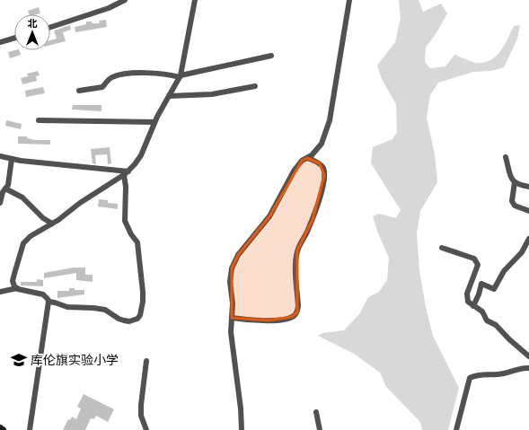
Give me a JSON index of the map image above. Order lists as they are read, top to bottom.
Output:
{
  "places": {
    "school or university": ["库伦旗实验小学"]
  },
  "north": "top"
}
